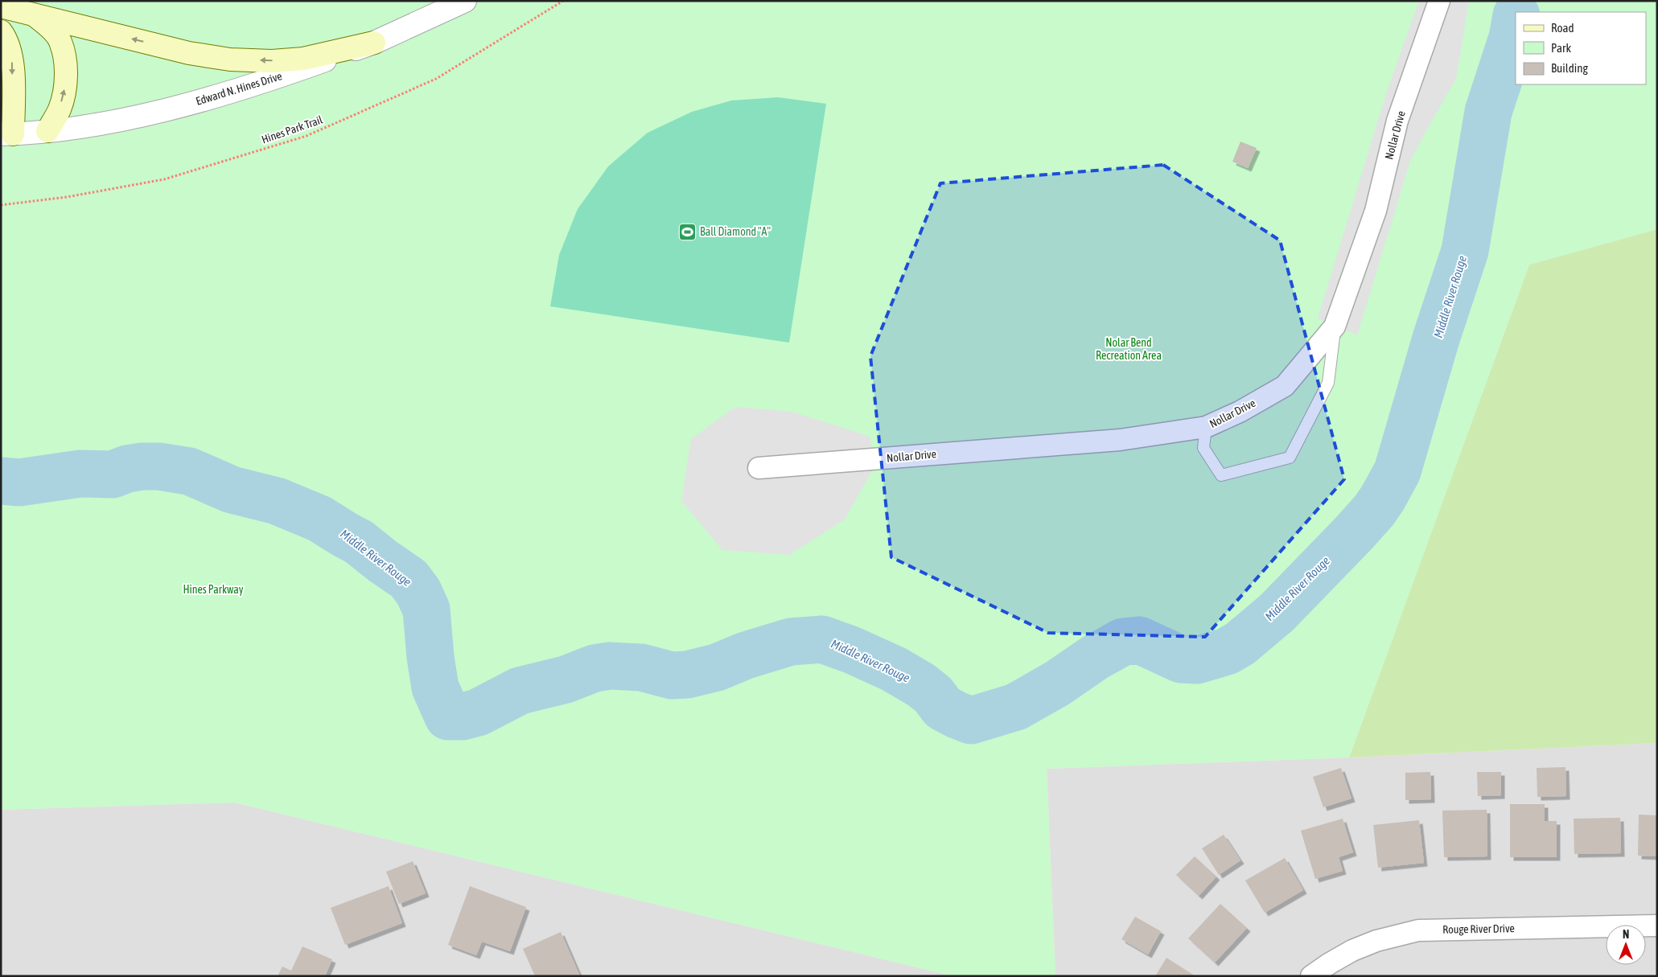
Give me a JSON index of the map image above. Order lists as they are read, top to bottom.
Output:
{
  "streets": {
    "street": ["Edward N. Hines Drive", "Nollar Drive", "Rouge River Drive"],
    "path": ["Hines Park Trail"]
  },
  "water": ["Middle River Rouge"],
  "parks": ["Nolar Bend Recreation Area", "Hines Parkway"],
  "places": {
    "sports": ["Ball Diamond \"A\""]
  },
  "legend": ["Road", "Park", "Building"],
  "north": "top"
}
